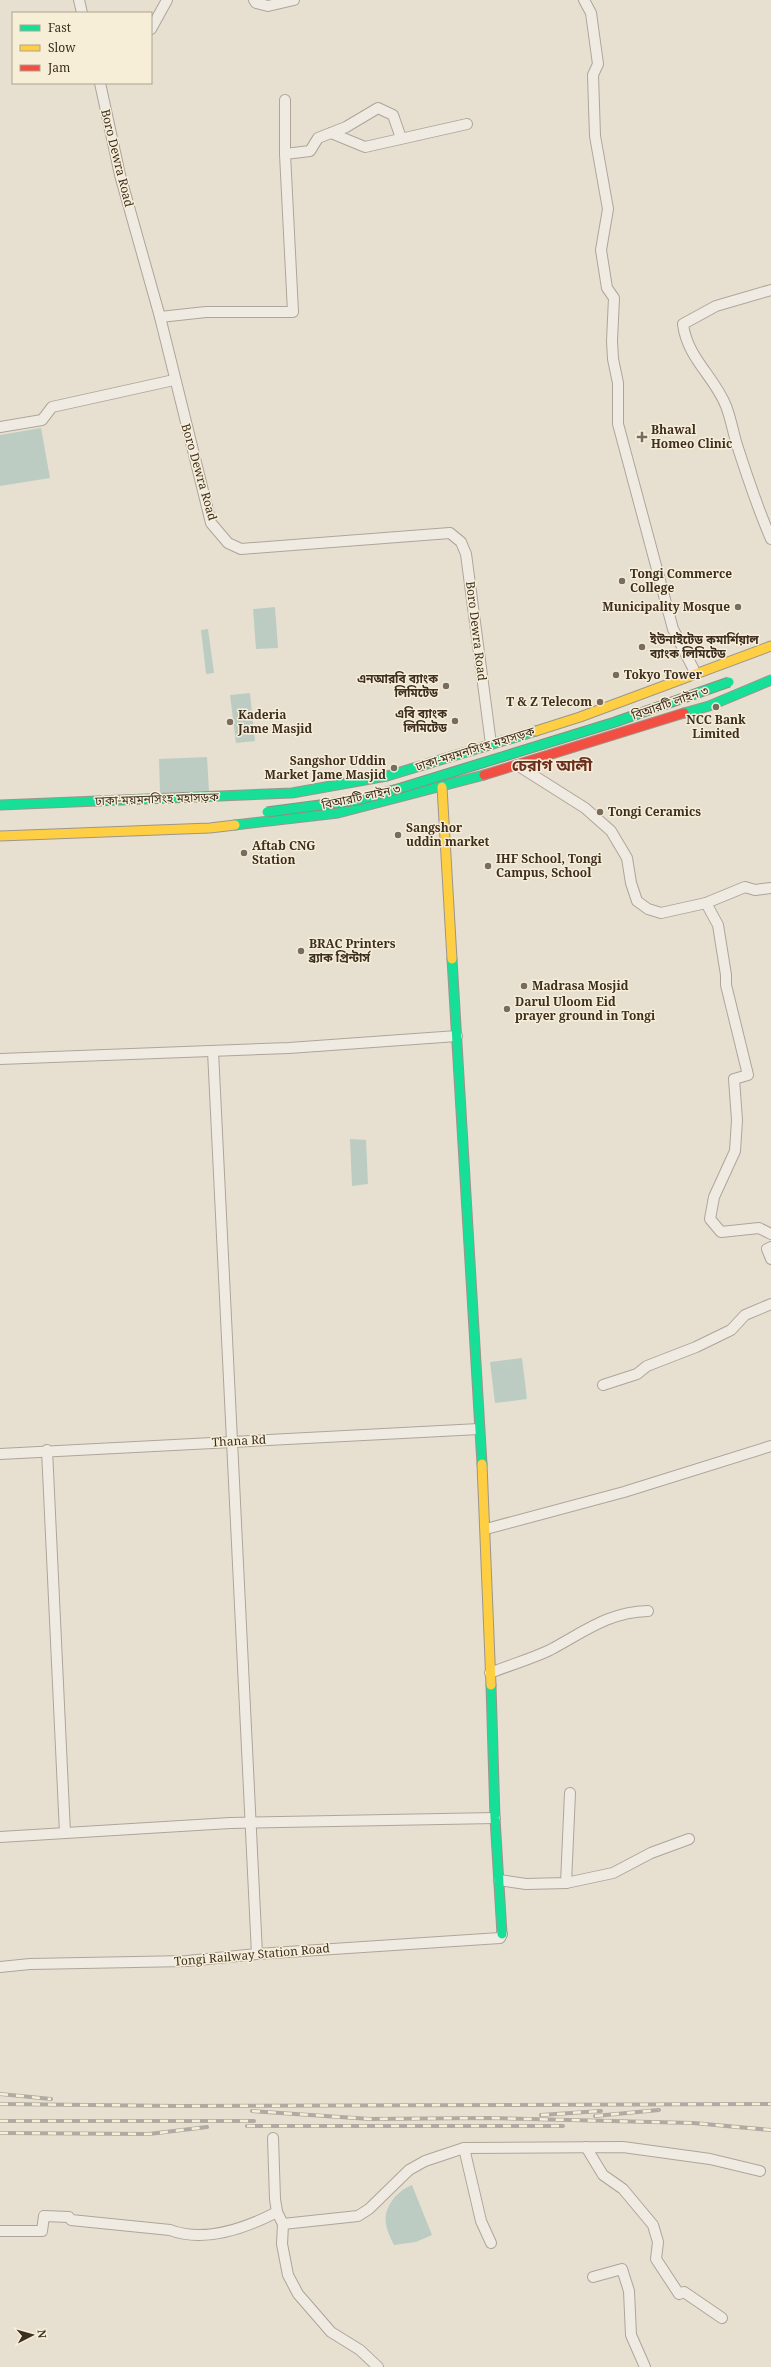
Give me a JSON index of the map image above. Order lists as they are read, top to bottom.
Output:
{
  "streets": {
    "main road": ["বিআরটি লাইন ৩", "ঢাকা-ময়মনসিংহ মহাসড়ক"],
    "street": ["Boro Dewra Road", "Thana Rd", "Tongi Railway Station Road"]
  },
  "crossings": [
    ["Boro Dewra Road", "ঢাকা-ময়মনসিংহ মহাসড়ক"]
  ],
  "districts": ["চেরাগ আলী"],
  "places": {
    "health": ["Bhawal Homeo Clinic"],
    "other": [
      "Tongi Commerce College",
      "Municipality Mosque",
      "ইউনাইটেড কমার্শিয়াল ব্যাংক লিমিটেড",
      "Tokyo Tower",
      "এনআরবি ব্যাংক লিমিটেড",
      "T & Z Telecom",
      "NCC Bank Limited",
      "এবি ব্যাংক লিমিটেড",
      "Kaderia Jame Masjid",
      "Sangshor Uddin Market Jame Masjid",
      "Tongi Ceramics",
      "Sangshor uddin market",
      "Aftab CNG Station",
      "IHF School, Tongi Campus, School",
      "BRAC Printers ব্র্যাক প্রিন্টার্স",
      "Madrasa Mosjid",
      "Darul Uloom Eid prayer ground in Tongi"
    ]
  },
  "legend": ["Fast", "Slow", "Jam"],
  "north": "right"
}
